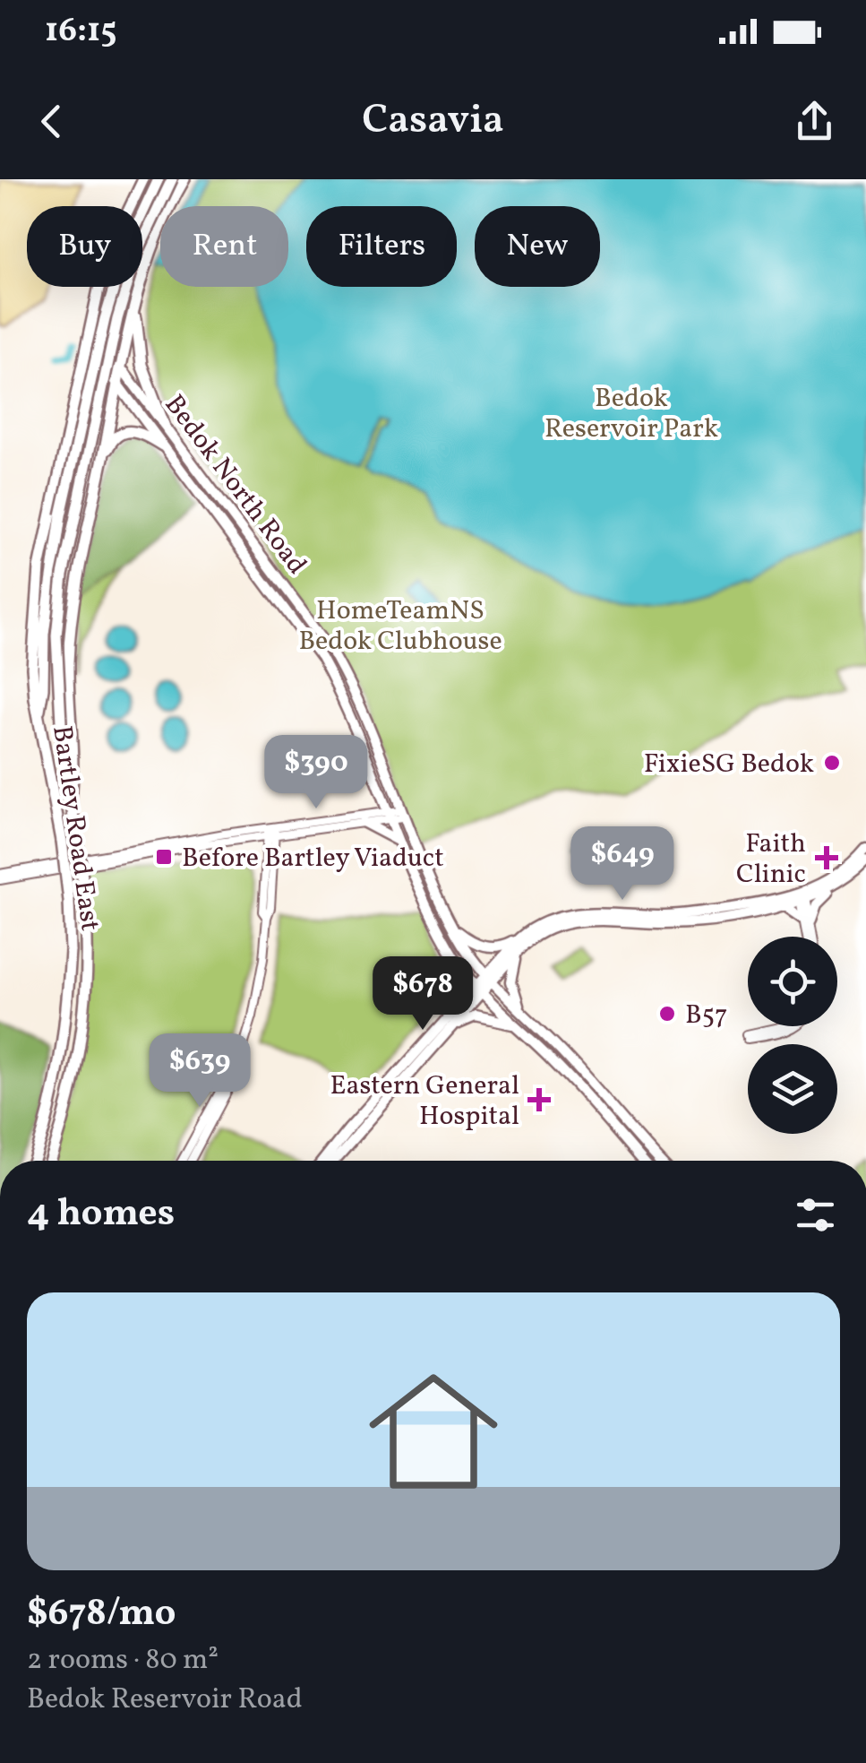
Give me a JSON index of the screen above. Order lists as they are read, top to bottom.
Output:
{
  "streets": {
    "highway": ["Bartley Road East"],
    "main road": ["Bedok North Road"]
  },
  "parks": ["Bedok Reservoir Park", "HomeTeamNS Bedok Clubhouse"],
  "places": {
    "other": ["FixieSG Bedok", "B57"],
    "transit": ["Before Bartley Viaduct"],
    "health": ["Faith Clinic", "Eastern General Hospital"]
  },
  "page": {
    "status": "16:15",
    "header": "Casavia",
    "chip": [
      "Buy",
      "Rent",
      "Filters",
      "New"
    ],
    "price": [
      "$390",
      "$649",
      "$678",
      "$639"
    ],
    "heading": "4 homes",
    "list": [
      {
        "name": "$678/mo",
        "note": "2 rooms · 80 m² · Bedok Reservoir Road"
      }
    ]
  }
}
